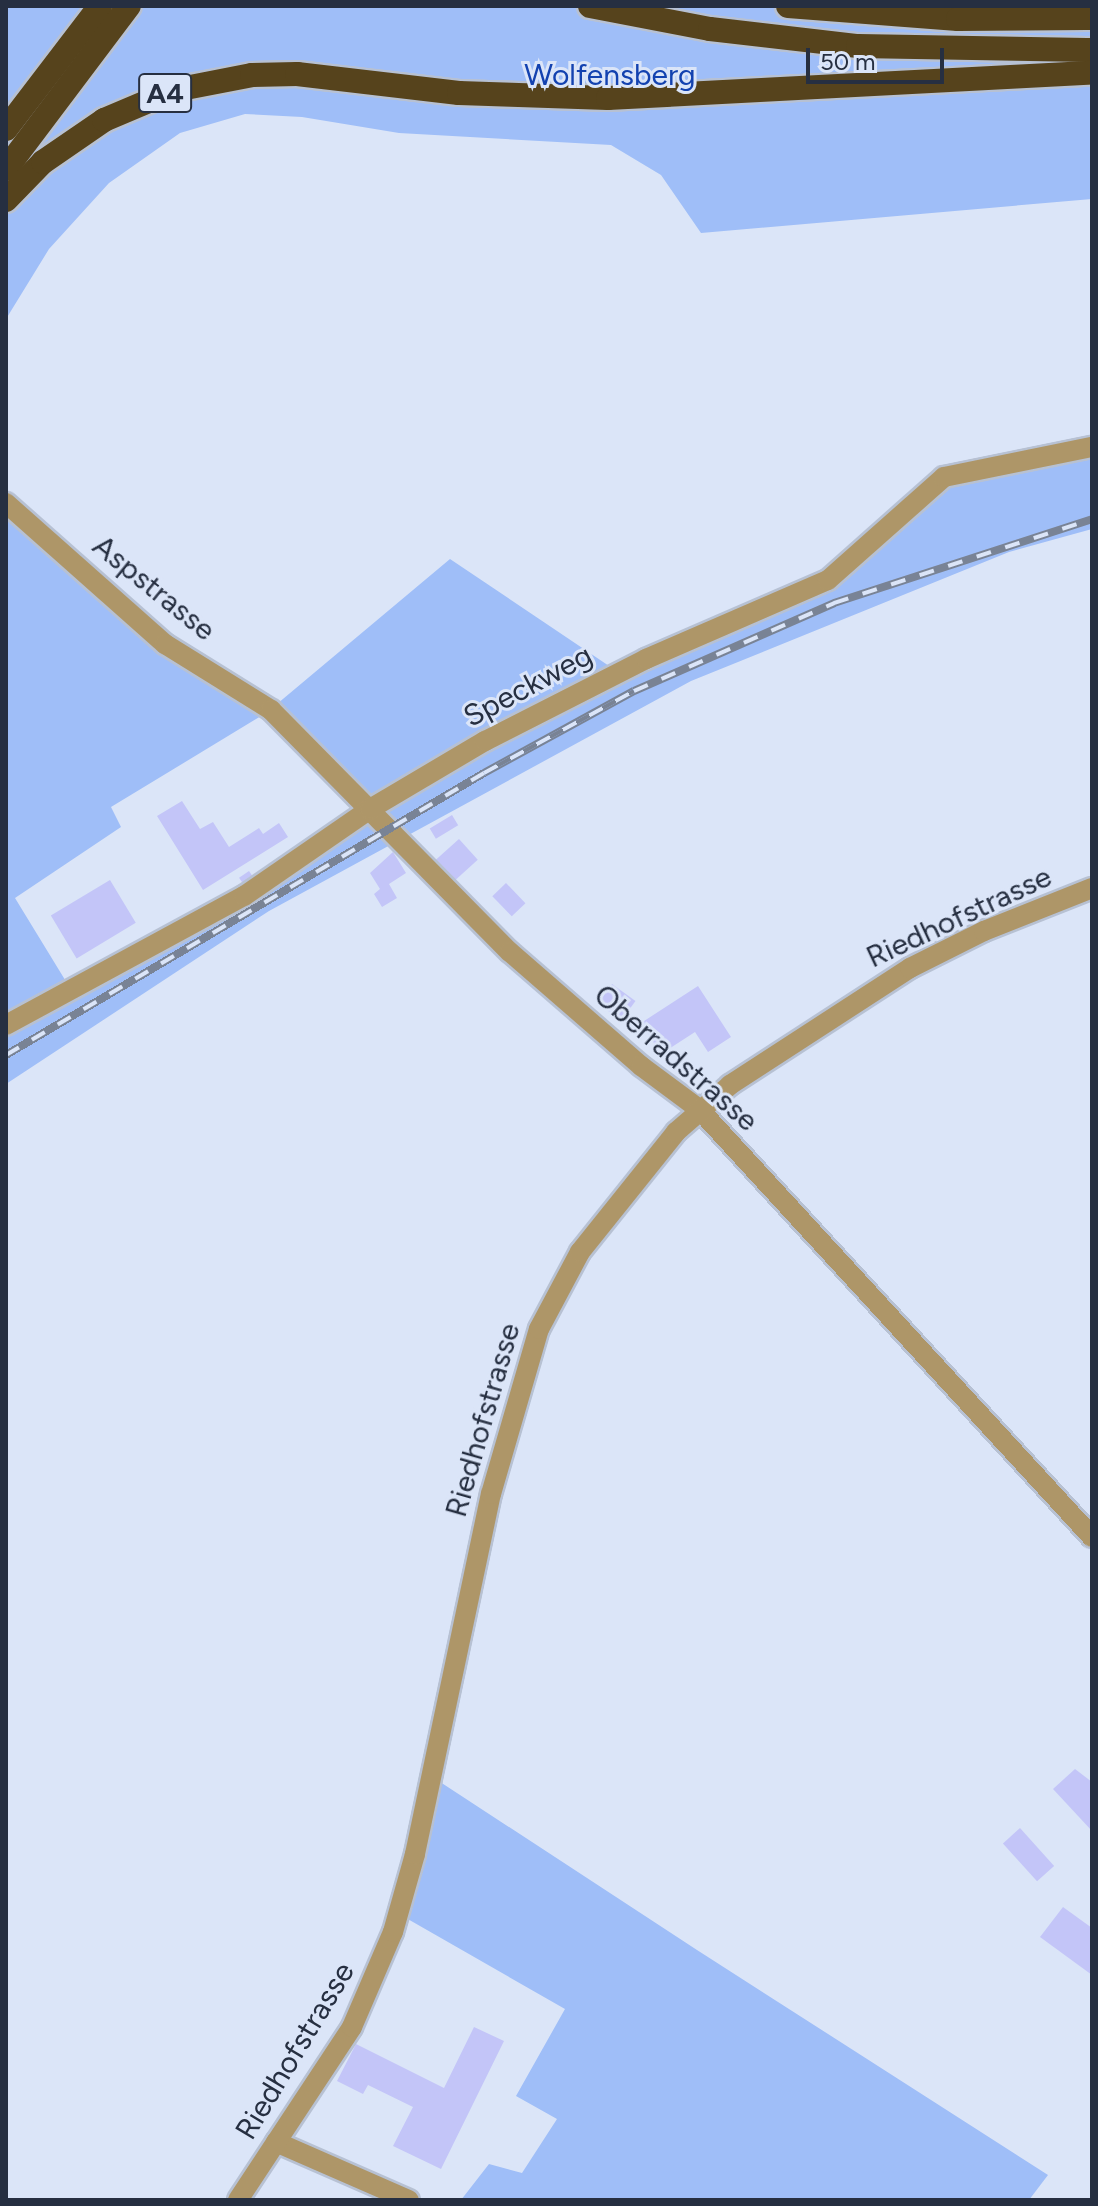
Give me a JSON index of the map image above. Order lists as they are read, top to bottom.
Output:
{
  "streets": {
    "highway": ["A4"],
    "street": [
      "Aspstrasse",
      "Speckweg",
      "Riedhofstrasse",
      "Oberradstrasse"
    ]
  },
  "crossings": [
    ["Aspstrasse", "Oberradstrasse"],
    ["Speckweg", "Oberradstrasse"],
    ["Riedhofstrasse", "Oberradstrasse"]
  ],
  "parks": ["Wolfensberg"],
  "scale_bar": "50 m"
}
